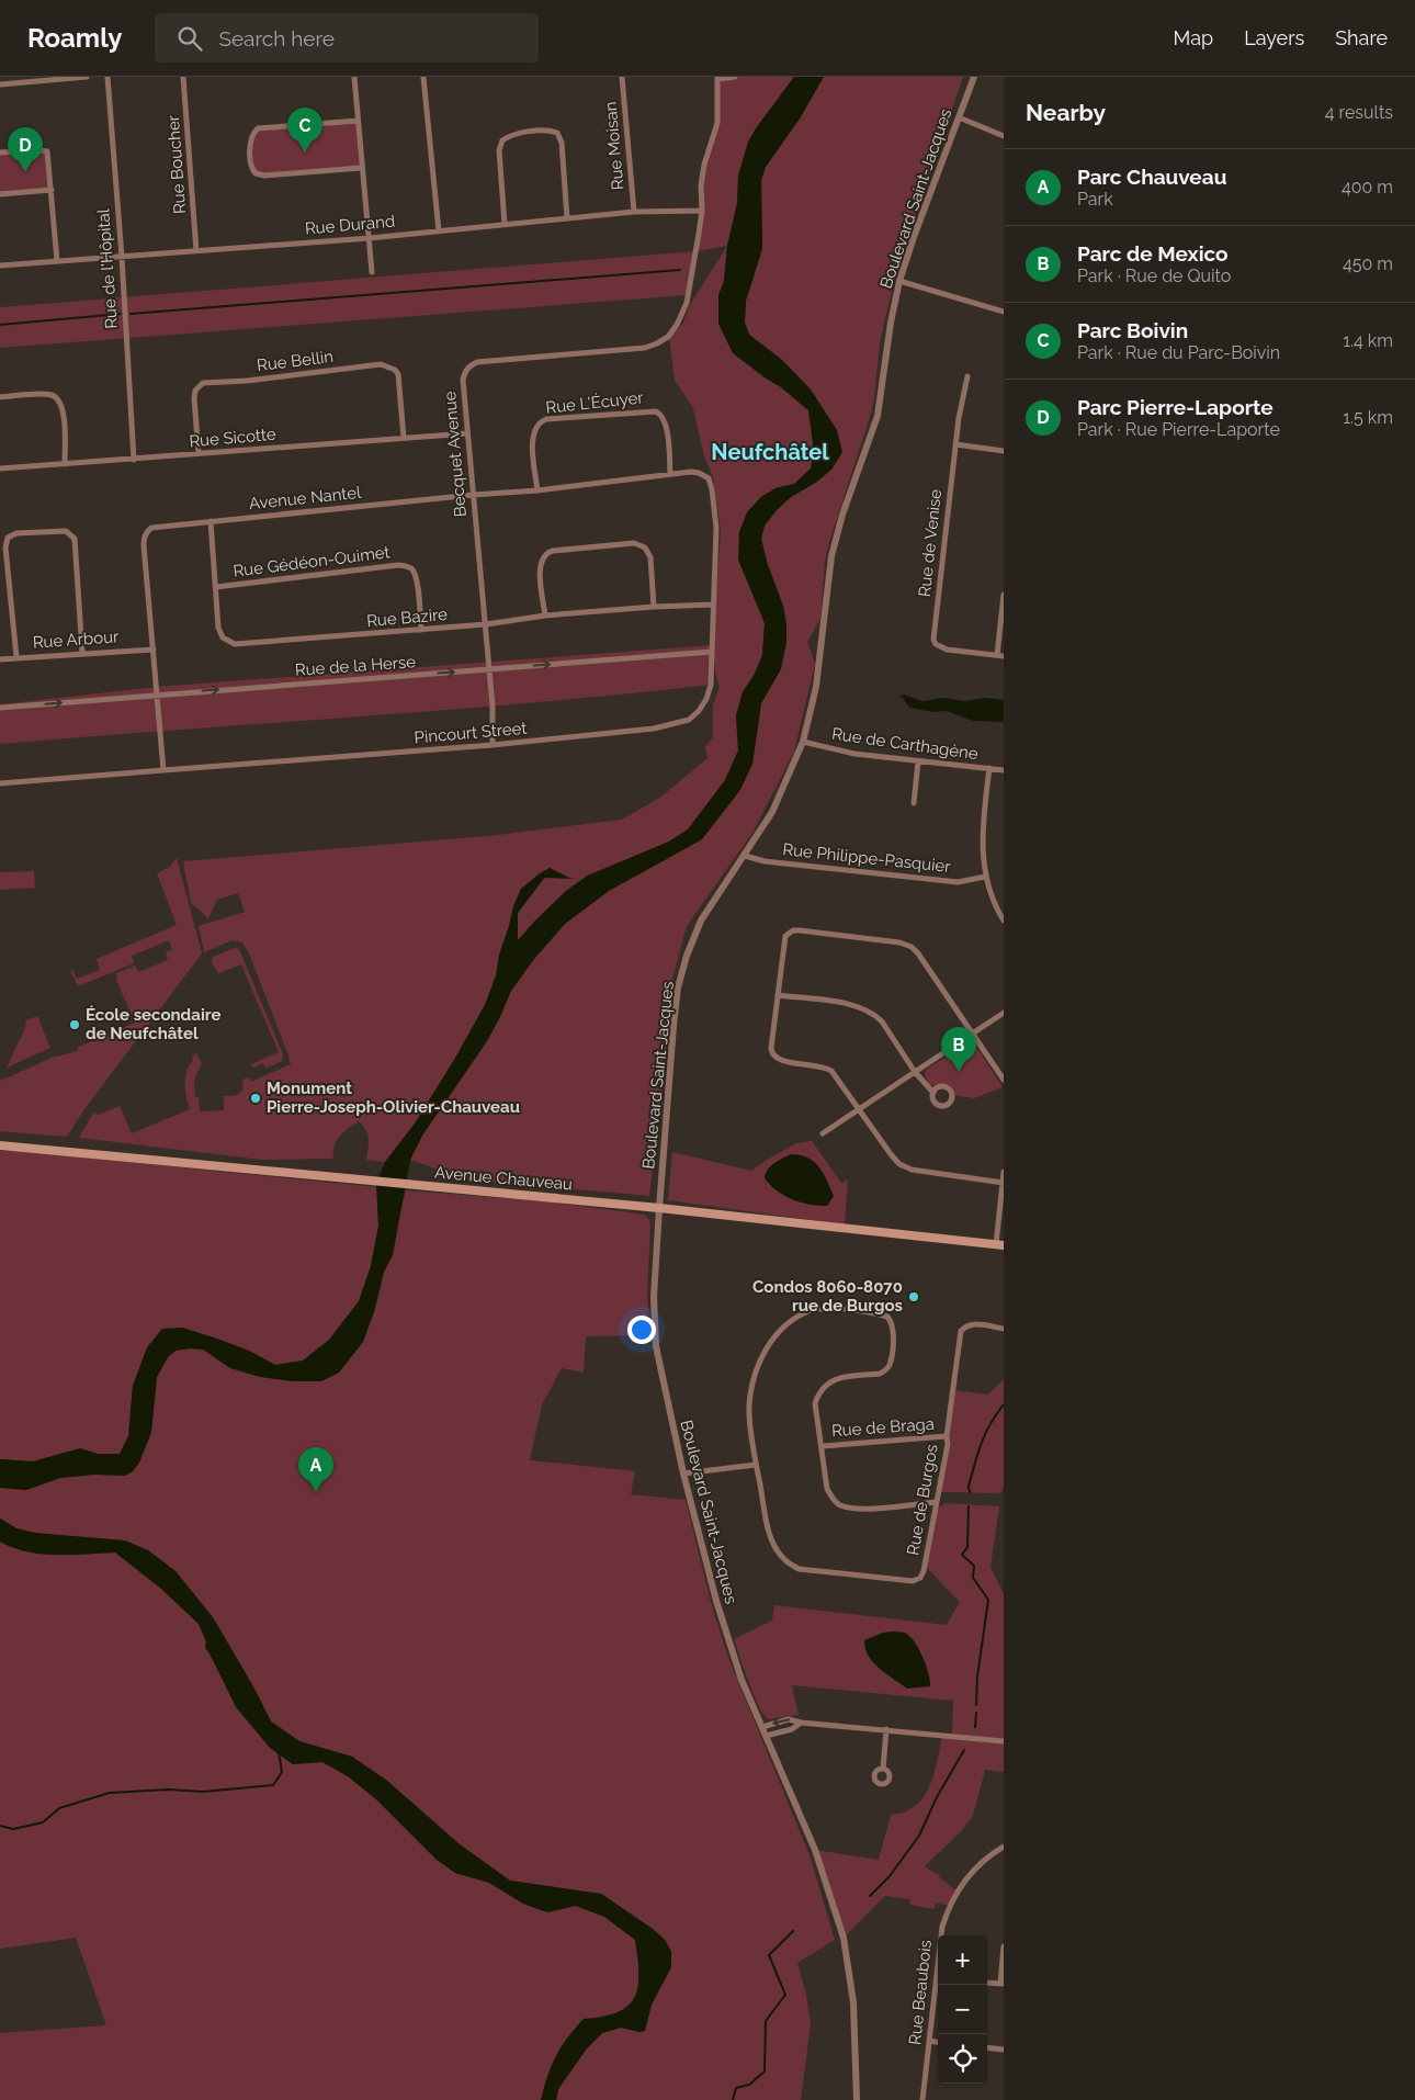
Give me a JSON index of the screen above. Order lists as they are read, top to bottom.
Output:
{
  "streets": {
    "main road": ["Avenue Chauveau"],
    "street": [
      "Rue Moisan",
      "Rue Boucher",
      "Boulevard Saint-Jacques",
      "Rue Durand",
      "Rue de l'Hôpital",
      "Rue Bellin",
      "Rue L'Écuyer",
      "Rue Sicotte",
      "Becquet Avenue",
      "Avenue Nantel",
      "Rue de Venise",
      "Rue Gédéon-Ouimet",
      "Rue Bazire",
      "Rue Arbour",
      "Rue de la Herse",
      "Pincourt Street",
      "Rue de Carthagène",
      "Rue Philippe-Pasquier",
      "Rue de Braga",
      "Rue de Burgos",
      "Rue Beaubois"
    ]
  },
  "crossings": [
    ["Rue Moisan", "Rue Durand"],
    ["Rue Boucher", "Rue Durand"],
    ["Boulevard Saint-Jacques", "Rue de Carthagène"],
    ["Boulevard Saint-Jacques", "Rue Philippe-Pasquier"],
    ["Boulevard Saint-Jacques", "Avenue Chauveau"],
    ["Rue Durand", "Rue de l'Hôpital"],
    ["Rue Durand", "Becquet Avenue"],
    ["Rue de l'Hôpital", "Rue Sicotte"],
    ["Rue Bellin", "Rue Sicotte"],
    ["Rue L'Écuyer", "Avenue Nantel"],
    ["Rue Sicotte", "Becquet Avenue"],
    ["Becquet Avenue", "Avenue Nantel"],
    ["Becquet Avenue", "Rue Bazire"],
    ["Becquet Avenue", "Rue de la Herse"],
    ["Becquet Avenue", "Pincourt Street"],
    ["Avenue Nantel", "Rue Bazire"],
    ["Avenue Nantel", "Rue Arbour"],
    ["Avenue Nantel", "Rue de la Herse"],
    ["Avenue Nantel", "Pincourt Street"],
    ["Rue Gédéon-Ouimet", "Rue Bazire"],
    ["Rue Bazire", "Pincourt Street"],
    ["Rue de la Herse", "Pincourt Street"],
    ["Rue de Braga", "Rue de Burgos"]
  ],
  "one_way": ["Rue de la Herse"],
  "districts": ["Neufchâtel"],
  "places": ["École secondaire de Neufchâtel", "Monument Pierre-Joseph-Olivier-Chauveau", "Condos 8060-8070 rue de Burgos"],
  "page": {
    "header": "Roamly",
    "search": "Search here",
    "nav": ["Map", "Layers", "Share"],
    "heading": ["Nearby", "4 results"],
    "pins": [
      "C",
      "D",
      "B",
      "A"
    ],
    "list": [
      {
        "mark": "A",
        "name": "Parc Chauveau",
        "note": "Park",
        "value": "400 m"
      },
      {
        "mark": "B",
        "name": "Parc de Mexico",
        "note": "Park · Rue de Quito",
        "value": "450 m"
      },
      {
        "mark": "C",
        "name": "Parc Boivin",
        "note": "Park · Rue du Parc-Boivin",
        "value": "1.4 km"
      },
      {
        "mark": "D",
        "name": "Parc Pierre-Laporte",
        "note": "Park · Rue Pierre-Laporte",
        "value": "1.5 km"
      }
    ],
    "map_buttons": ["+", "−"]
  }
}
